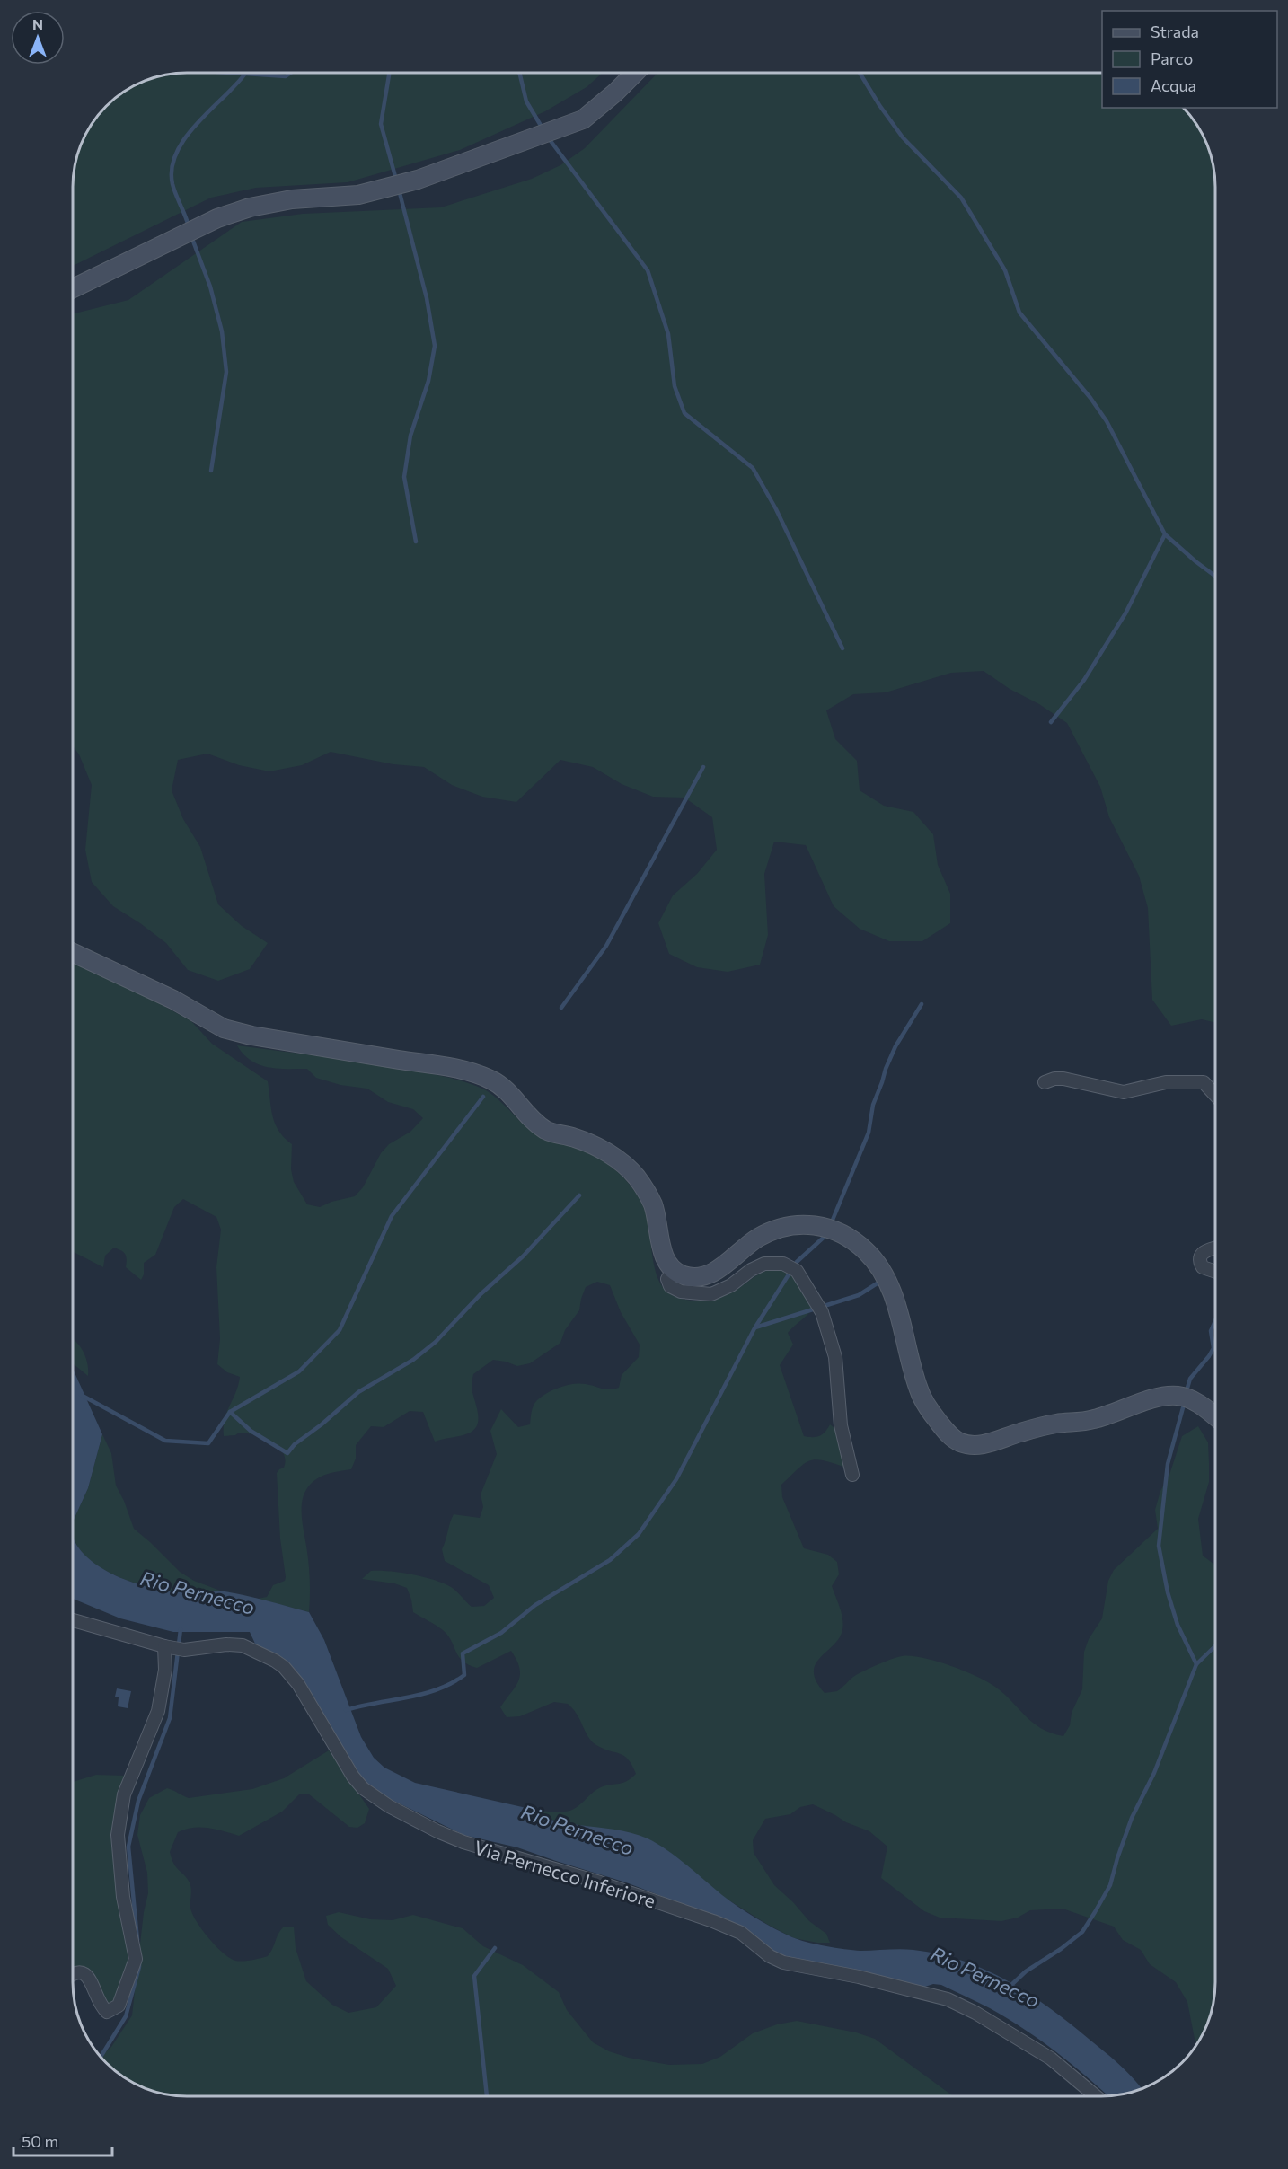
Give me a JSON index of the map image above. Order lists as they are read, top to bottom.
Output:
{
  "streets": {
    "street": ["Via Pernecco Inferiore"]
  },
  "water": ["Rio Pernecco"],
  "legend": ["Strada", "Parco", "Acqua"],
  "scale_bar": "50 m",
  "north": "top"
}
